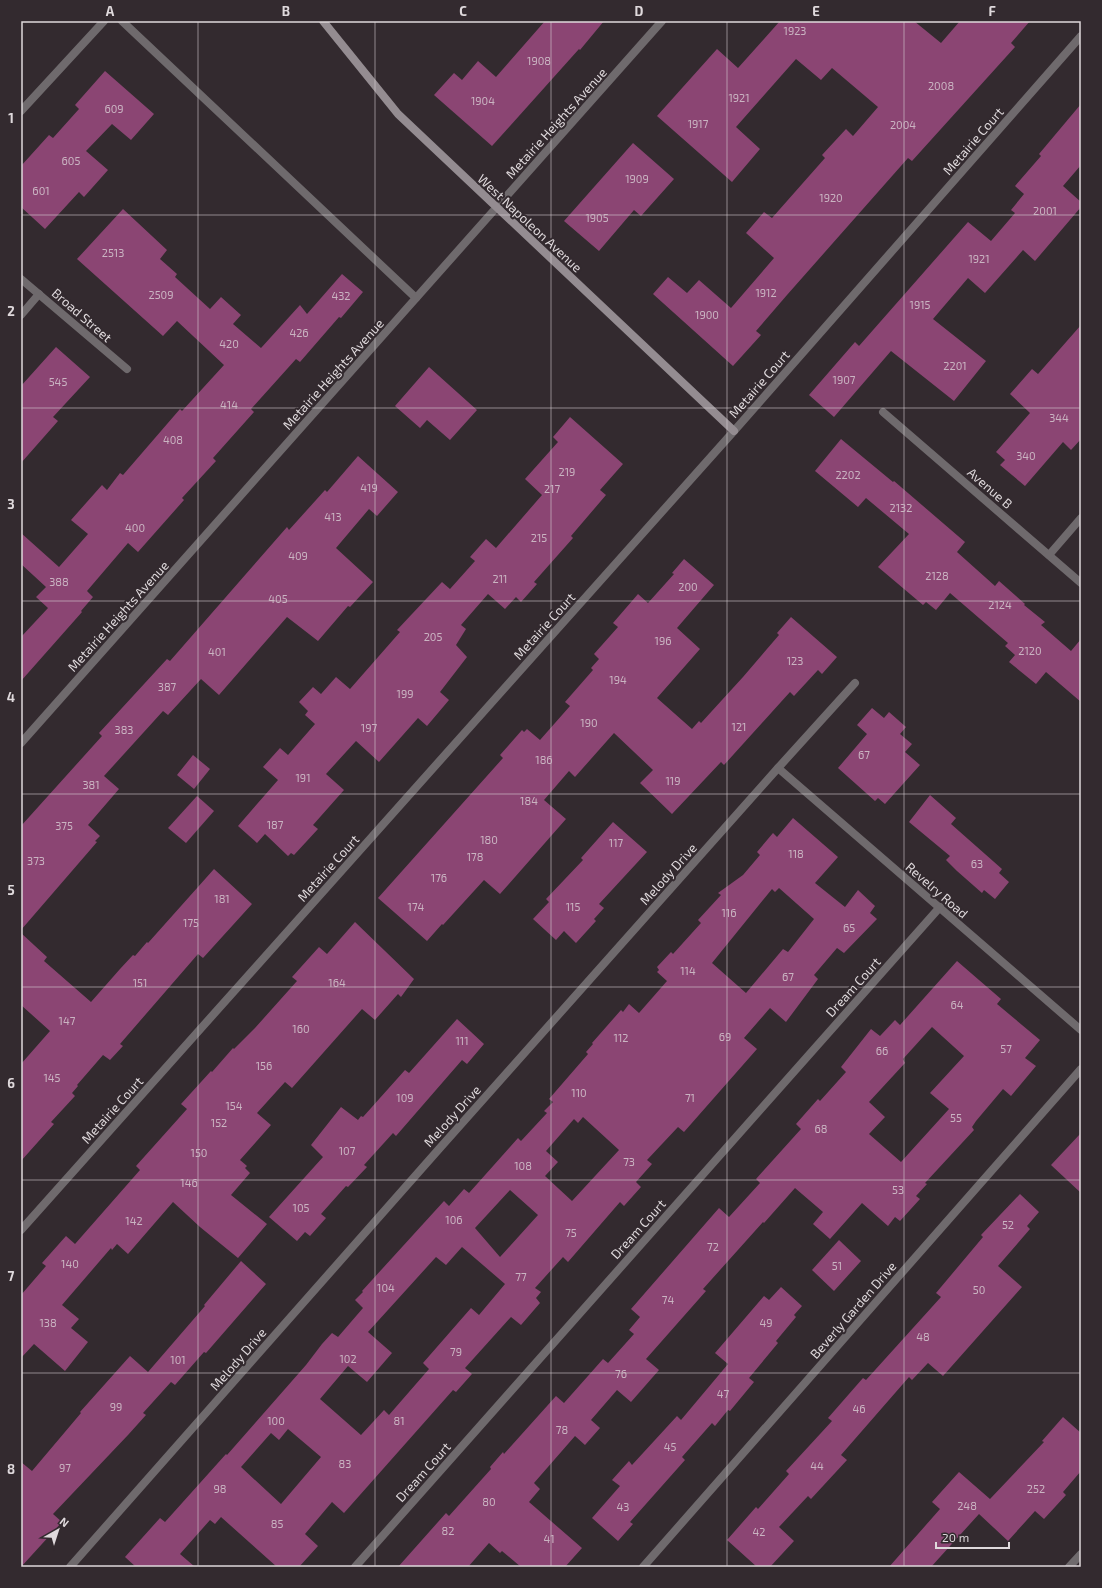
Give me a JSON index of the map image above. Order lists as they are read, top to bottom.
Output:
{
  "streets": {
    "street": [
      "Metairie Heights Avenue",
      "Metairie Court",
      "West Napoleon Avenue",
      "Broad Street",
      "Avenue B",
      "Melody Drive",
      "Revelry Road",
      "Dream Court",
      "Beverly Garden Drive"
    ]
  },
  "crossings": [
    ["Metairie Heights Avenue", "West Napoleon Avenue"],
    ["Metairie Court", "West Napoleon Avenue"],
    ["Melody Drive", "Revelry Road"],
    ["Revelry Road", "Dream Court"]
  ],
  "house_numbers": [
    "1923",
    "1908",
    "2008",
    "1921",
    "1904",
    "609",
    "1917",
    "2004",
    "605",
    "1909",
    "601",
    "1920",
    "2001",
    "1905",
    "2513",
    "1921",
    "1912",
    "2509",
    "432",
    "1915",
    "1900",
    "426",
    "420",
    "2201",
    "1907",
    "545",
    "414",
    "344",
    "408",
    "340",
    "219",
    "2202",
    "419",
    "217",
    "2132",
    "413",
    "400",
    "215",
    "409",
    "2128",
    "211",
    "388",
    "200",
    "405",
    "2124",
    "205",
    "196",
    "2120",
    "401",
    "123",
    "194",
    "387",
    "199",
    "190",
    "121",
    "197",
    "383",
    "67",
    "186",
    "191",
    "119",
    "381",
    "184",
    "187",
    "375",
    "180",
    "117",
    "118",
    "178",
    "373",
    "63",
    "176",
    "181",
    "174",
    "115",
    "116",
    "175",
    "65",
    "114",
    "67",
    "151",
    "164",
    "64",
    "147",
    "160",
    "69",
    "112",
    "111",
    "57",
    "66",
    "156",
    "145",
    "110",
    "109",
    "71",
    "154",
    "55",
    "152",
    "68",
    "107",
    "150",
    "73",
    "108",
    "146",
    "53",
    "105",
    "106",
    "142",
    "52",
    "75",
    "72",
    "140",
    "51",
    "77",
    "104",
    "50",
    "74",
    "138",
    "49",
    "48",
    "79",
    "102",
    "101",
    "76",
    "47",
    "99",
    "46",
    "100",
    "81",
    "78",
    "45",
    "83",
    "44",
    "97",
    "98",
    "252",
    "80",
    "248",
    "43",
    "85",
    "82",
    "42",
    "41"
  ],
  "scale_bar": "20 m",
  "north": "top right",
  "grid": {
    "columns": [
      "A",
      "B",
      "C",
      "D",
      "E",
      "F"
    ],
    "rows": [
      "1",
      "2",
      "3",
      "4",
      "5",
      "6",
      "7",
      "8"
    ]
  }
}
